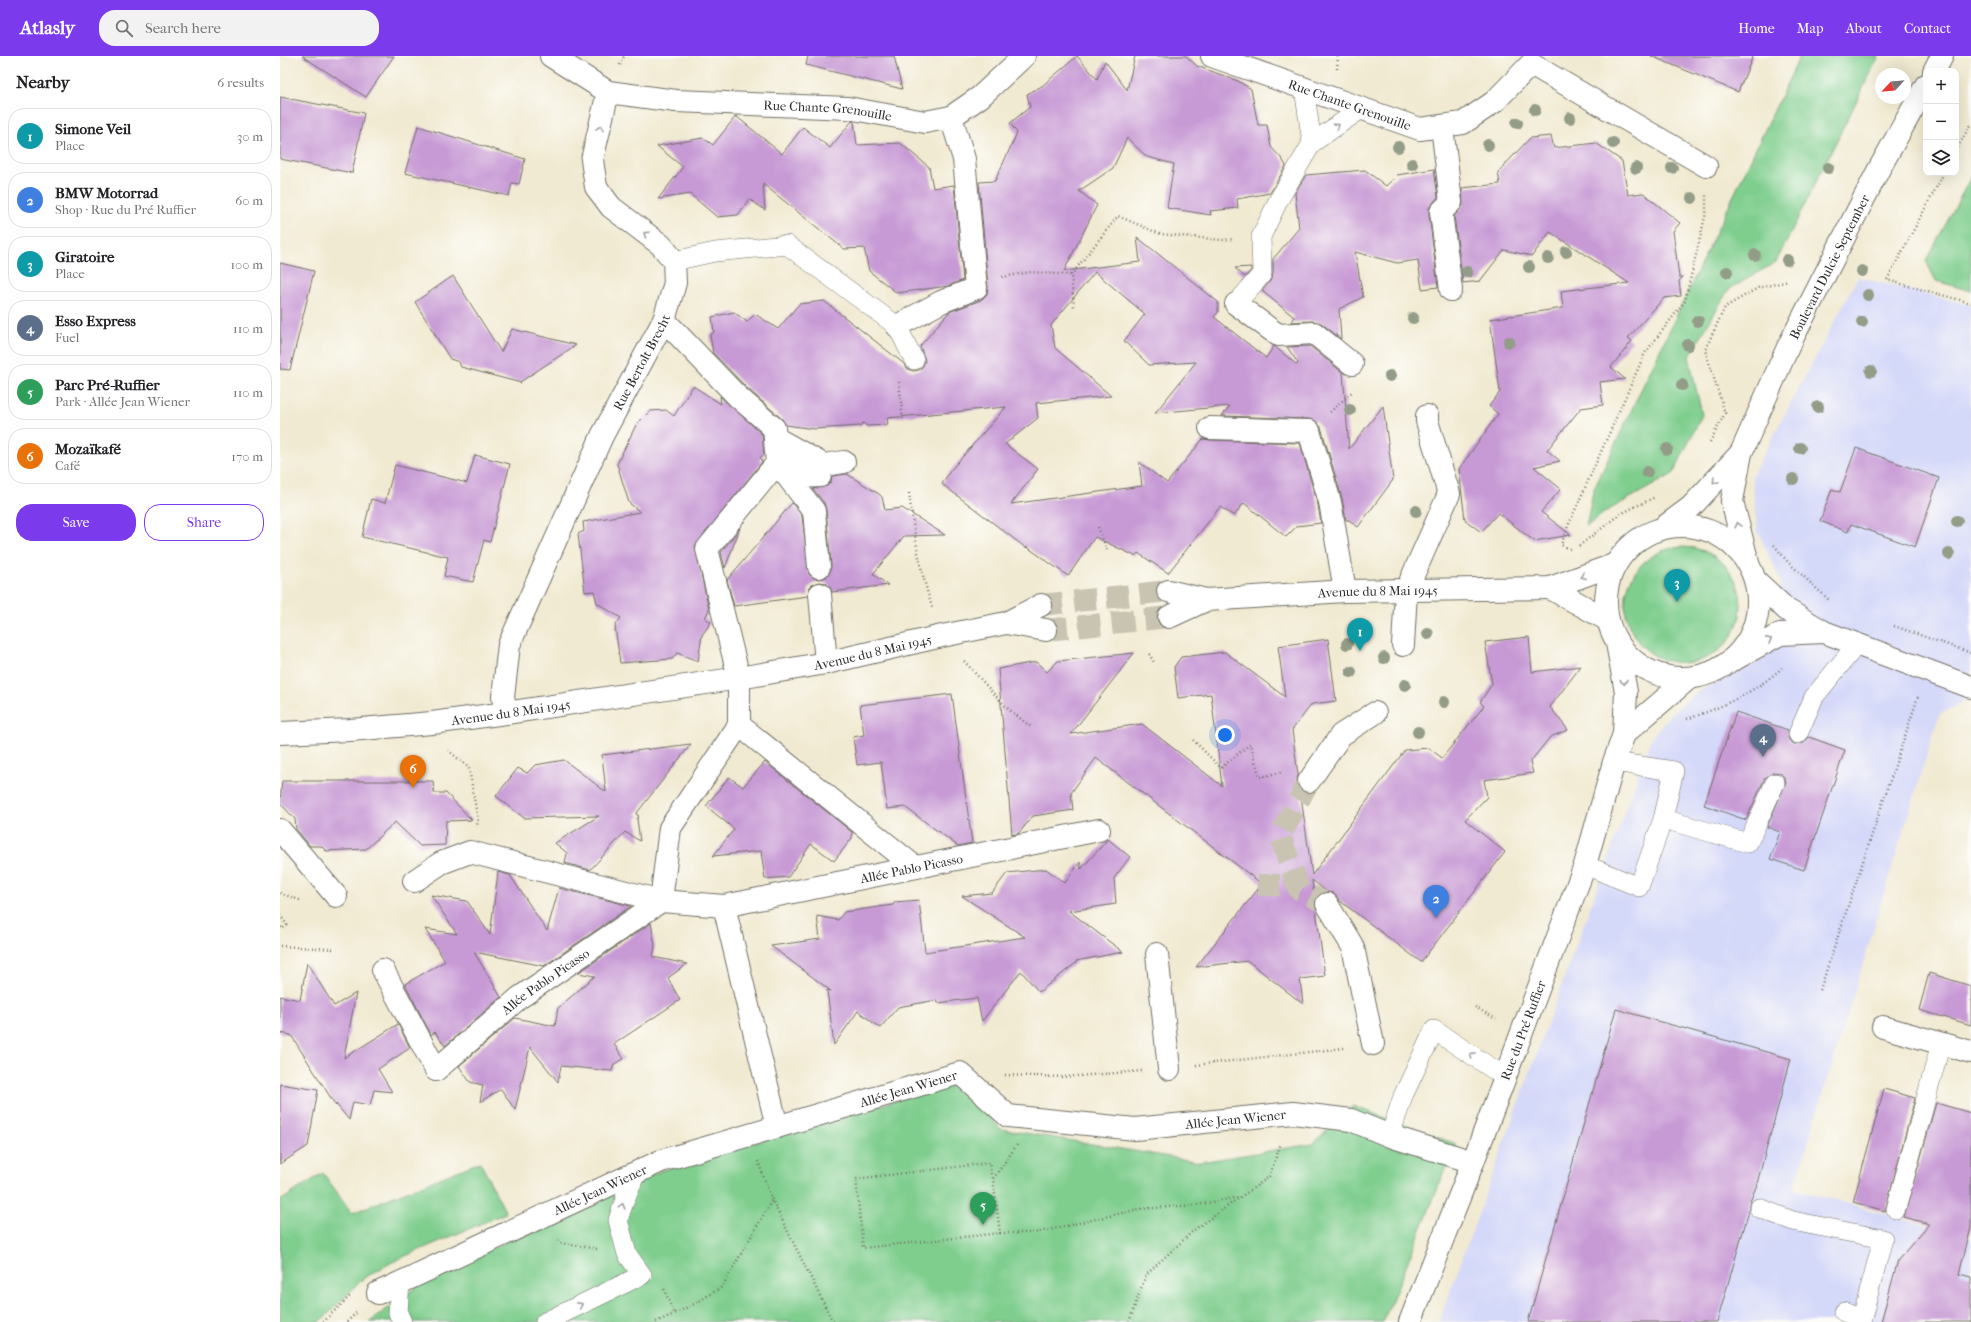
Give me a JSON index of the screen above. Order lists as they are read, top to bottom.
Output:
{
  "streets": {
    "street": [
      "Rue Chante Grenouille",
      "Boulevard Dulcie September",
      "Rue Bertolt Brecht",
      "Avenue du 8 Mai 1945",
      "Allée Pablo Picasso",
      "Rue du Pré Ruffier",
      "Allée Jean Wiener"
    ]
  },
  "crossings": [
    ["Rue Bertolt Brecht", "Avenue du 8 Mai 1945"],
    ["Rue du Pré Ruffier", "Allée Jean Wiener"]
  ],
  "north": "bottom left",
  "page": {
    "header": "Atlasly",
    "search": "Search here",
    "nav": [
      "Home",
      "Map",
      "About",
      "Contact"
    ],
    "heading": ["Nearby", "6 results"],
    "map_buttons": ["+", "−"],
    "list": [
      {
        "mark": "1",
        "name": "Simone Veil",
        "note": "Place",
        "value": "30 m"
      },
      {
        "mark": "2",
        "name": "BMW Motorrad",
        "note": "Shop · Rue du Pré Ruffier",
        "value": "60 m"
      },
      {
        "mark": "3",
        "name": "Giratoire",
        "note": "Place",
        "value": "100 m"
      },
      {
        "mark": "4",
        "name": "Esso Express",
        "note": "Fuel",
        "value": "110 m"
      },
      {
        "mark": "5",
        "name": "Parc Pré-Ruffier",
        "note": "Park · Allée Jean Wiener",
        "value": "110 m"
      },
      {
        "mark": "6",
        "name": "Mozaïkafé",
        "note": "Café",
        "value": "170 m"
      }
    ],
    "buttons": ["Save", "Share"],
    "pins": [
      "3",
      "1",
      "4",
      "6",
      "2",
      "5"
    ]
  }
}
